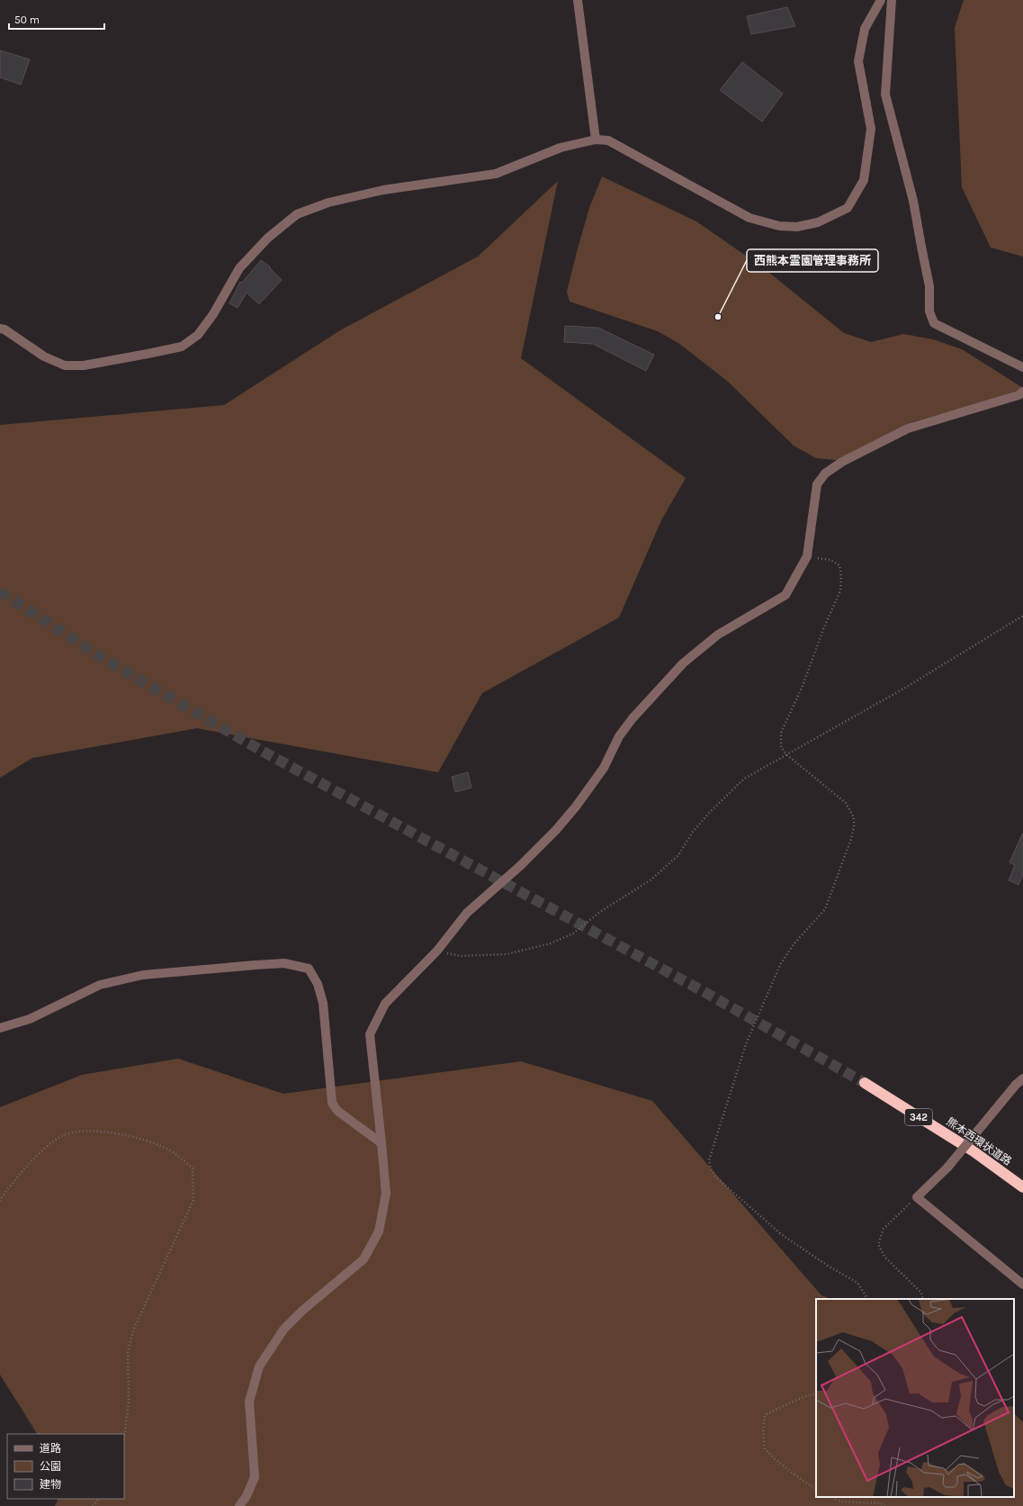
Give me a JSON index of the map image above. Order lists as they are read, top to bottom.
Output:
{
  "streets": {
    "highway": ["342", "熊本西環状道路"]
  },
  "places": ["西熊本霊園管理事務所"],
  "legend": ["道路", "公園", "建物"],
  "scale_bar": "50 m"
}
